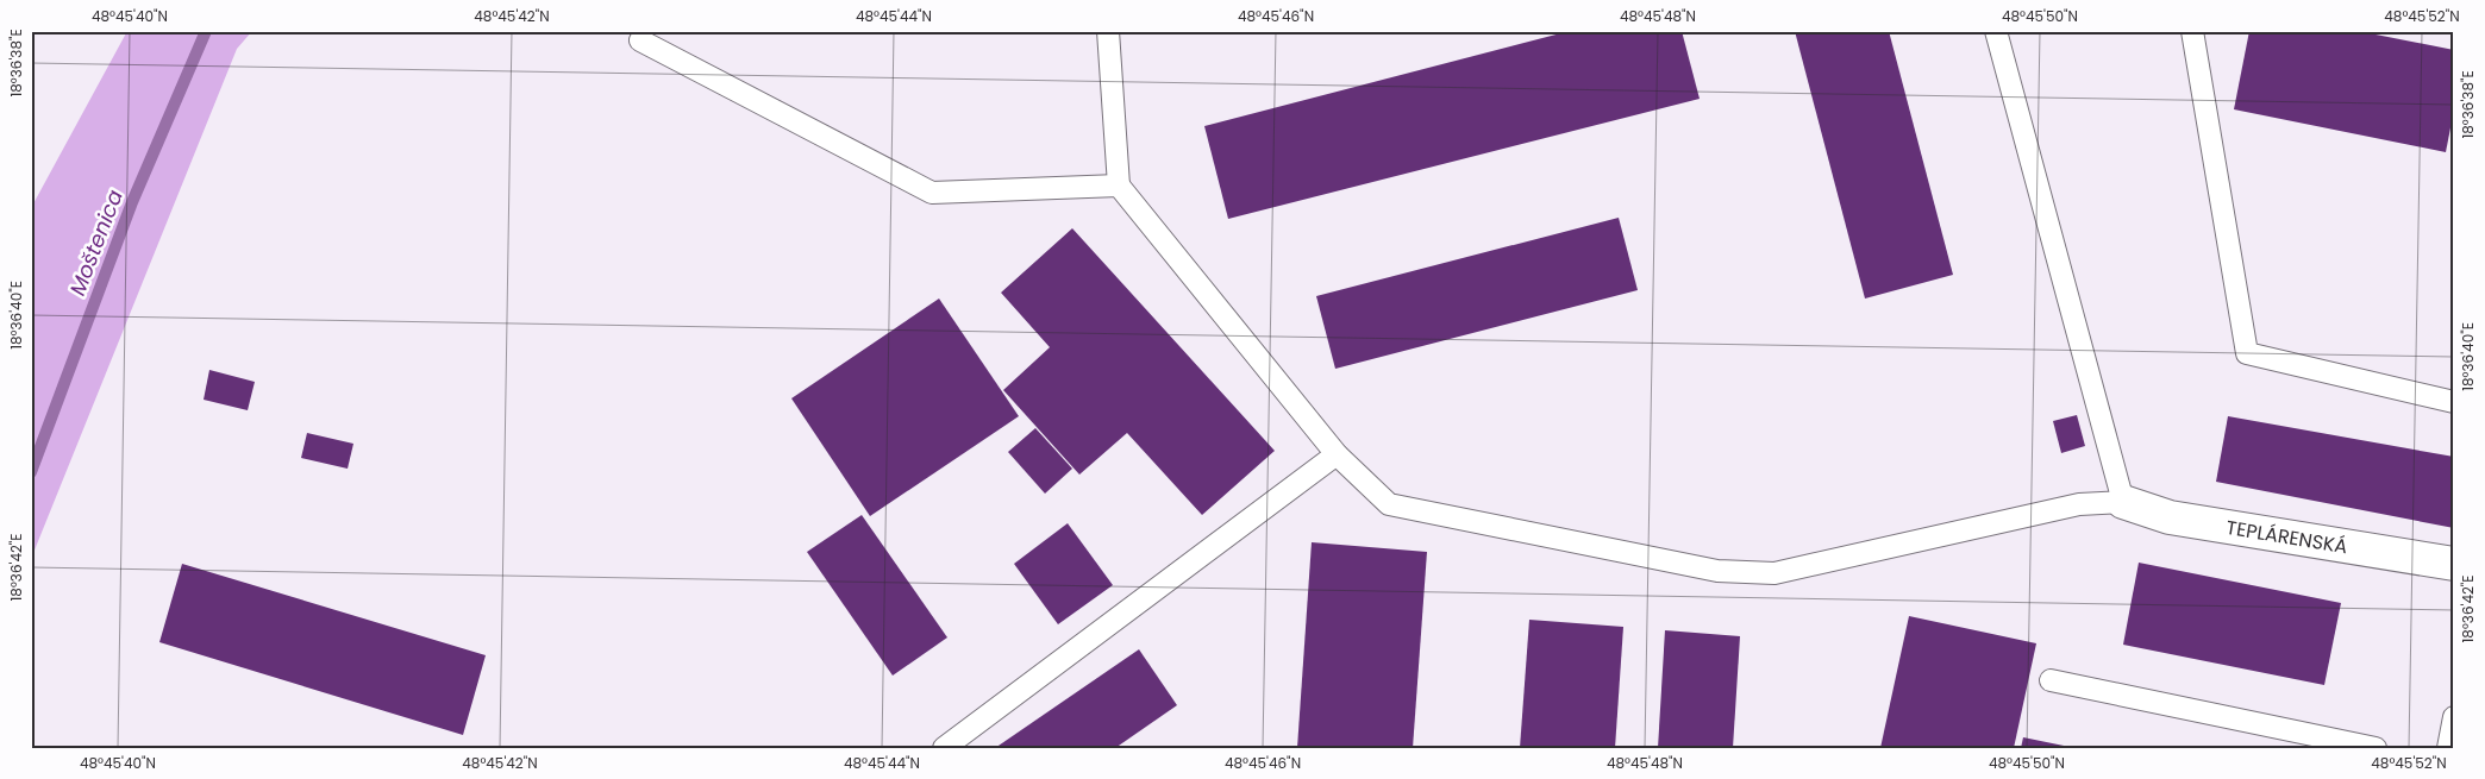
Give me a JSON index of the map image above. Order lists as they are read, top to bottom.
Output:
{
  "streets": {
    "street": ["TEPLÁRENSKÁ"]
  },
  "water": ["Moštenica"],
  "coordinates": [
    "48°45'40\"N",
    "48°45'42\"N",
    "48°45'44\"N",
    "48°45'46\"N",
    "48°45'48\"N",
    "48°45'50\"N",
    "48°45'52\"N",
    "18°36'38\"E",
    "18°36'40\"E",
    "18°36'42\"E"
  ]
}
